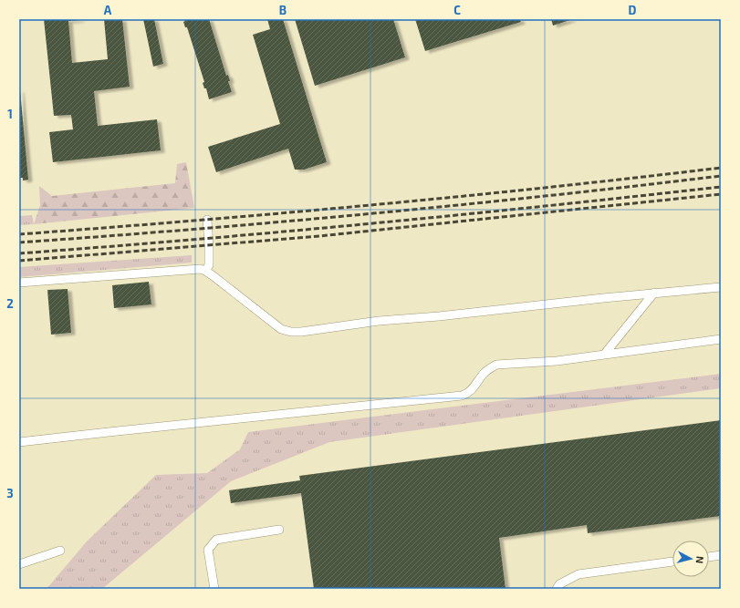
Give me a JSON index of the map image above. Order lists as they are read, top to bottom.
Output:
{
  "north": "right",
  "grid": {
    "columns": [
      "A",
      "B",
      "C",
      "D"
    ],
    "rows": ["1", "2", "3"]
  }
}
